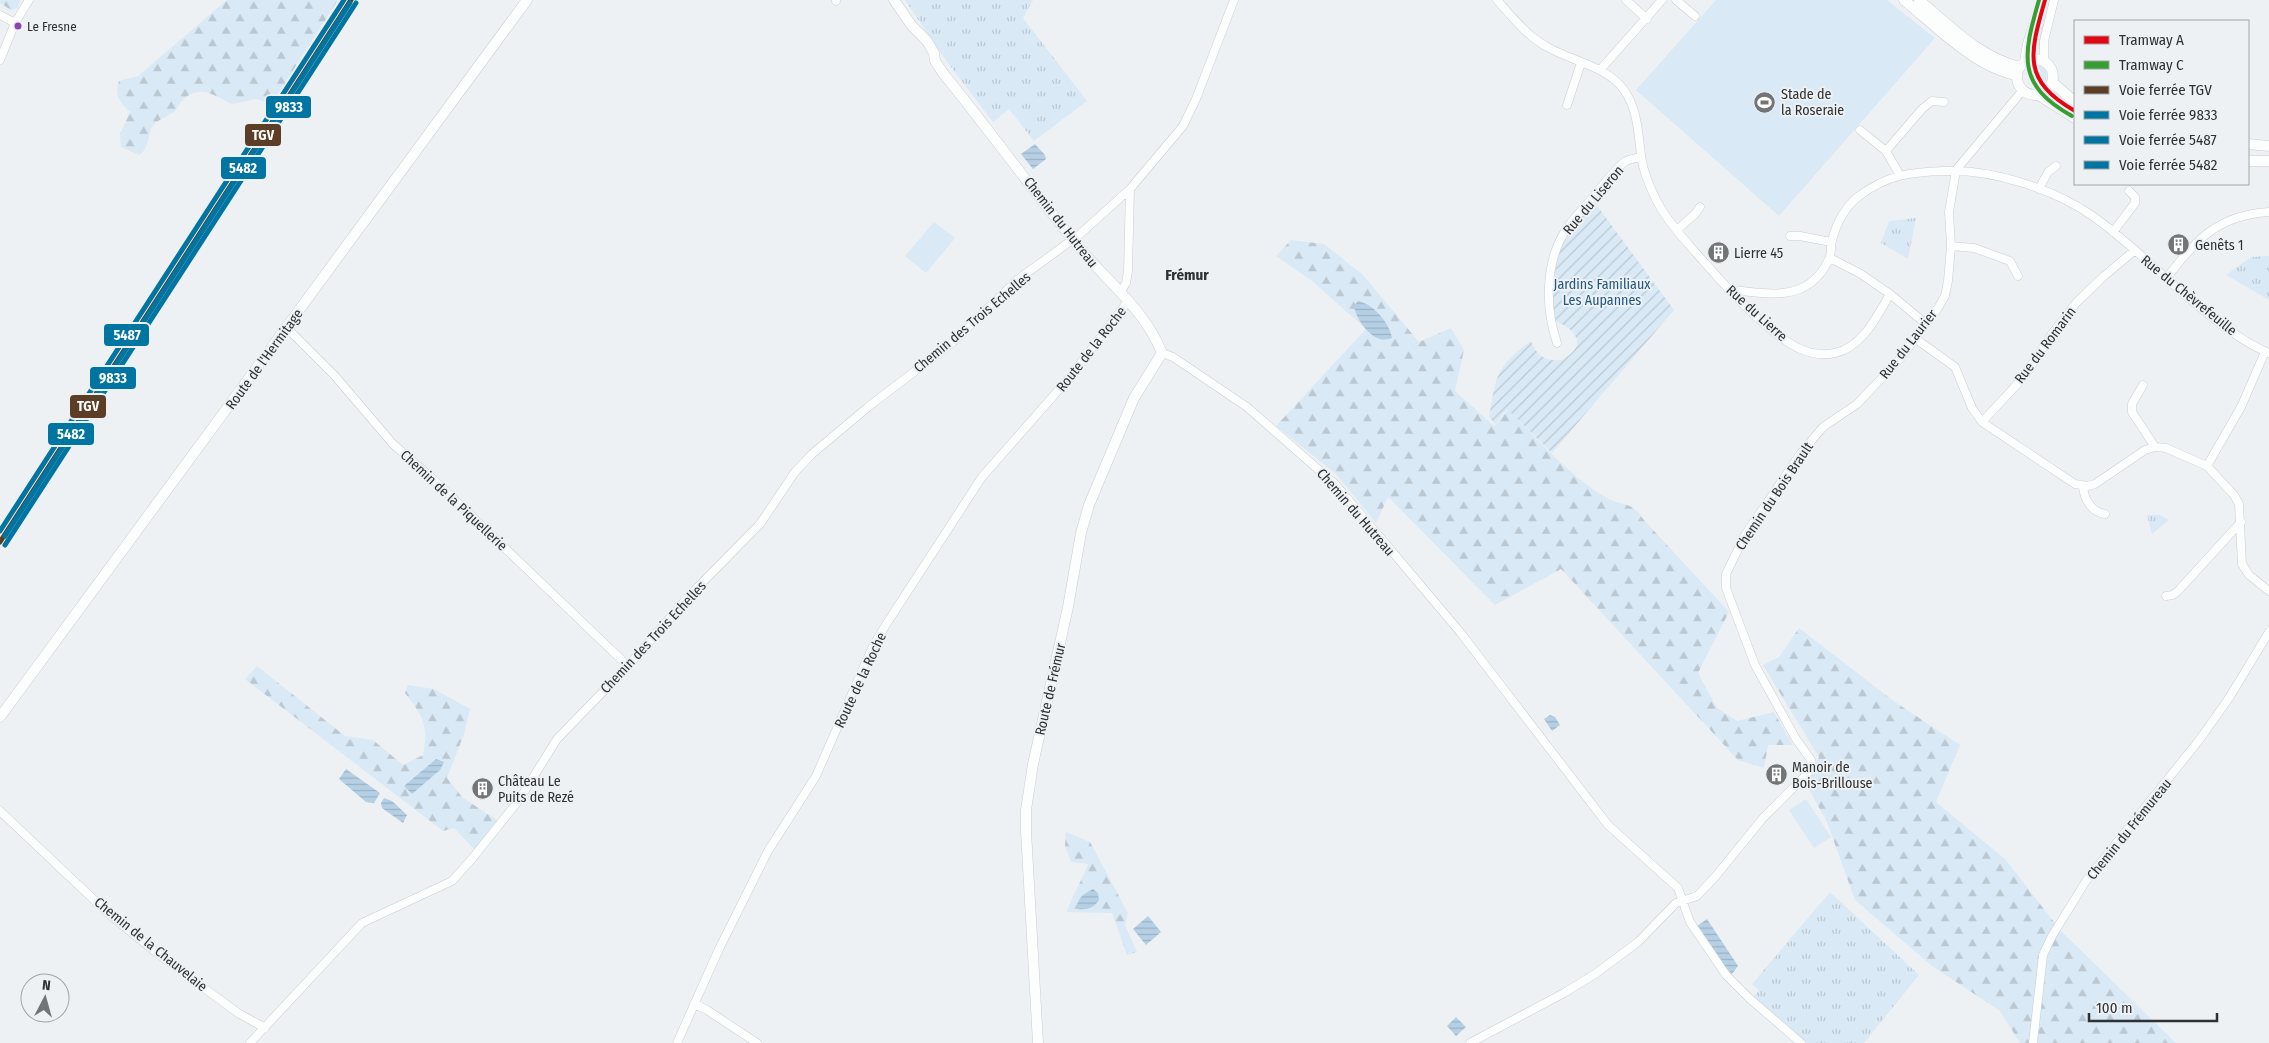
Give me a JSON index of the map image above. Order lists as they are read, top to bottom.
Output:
{
  "streets": {
    "street": [
      "Rue du Liseron",
      "Chemin du Hutreau",
      "Rue du Chèvrefeuille",
      "Rue du Lierre",
      "Chemin des Trois Echelles",
      "Rue du Laurier",
      "Rue du Romarin",
      "Route de la Roche",
      "Route de l'Hermitage",
      "Chemin du Bois Brault",
      "Chemin de la Piquellerie",
      "Route de Frémur",
      "Chemin du Frémureau",
      "Chemin de la Chauvelaie"
    ]
  },
  "crossings": [
    ["Rue du Liseron", "Rue du Lierre"],
    ["Chemin du Hutreau", "Chemin des Trois Echelles"],
    ["Chemin du Hutreau", "Route de la Roche"],
    ["Chemin du Hutreau", "Chemin du Bois Brault"],
    ["Chemin du Hutreau", "Route de Frémur"],
    ["Rue du Chèvrefeuille", "Rue du Laurier"],
    ["Rue du Chèvrefeuille", "Rue du Romarin"],
    ["Chemin des Trois Echelles", "Chemin de la Piquellerie"],
    ["Chemin des Trois Echelles", "Chemin de la Chauvelaie"],
    ["Rue du Laurier", "Chemin du Bois Brault"],
    ["Route de l'Hermitage", "Chemin de la Piquellerie"]
  ],
  "districts": ["Frémur"],
  "parks": ["Jardins Familiaux Les Aupannes"],
  "places": {
    "other": ["Le Fresne"],
    "sports": ["Stade de la Roseraie"],
    "building": [
      "Genêts 1",
      "Lierre 45",
      "Manoir de Bois-Brillouse",
      "Château Le Puits de Rezé"
    ]
  },
  "lines": [
    "tram line A",
    "tram line C",
    "rail line TGV",
    "rail line 5487",
    "rail line 9833",
    "rail line 5482"
  ],
  "legend": [
    "Tramway A",
    "Tramway C",
    "Voie ferrée TGV",
    "Voie ferrée 9833",
    "Voie ferrée 5487",
    "Voie ferrée 5482"
  ],
  "scale_bar": "100 m",
  "north": "top"
}
